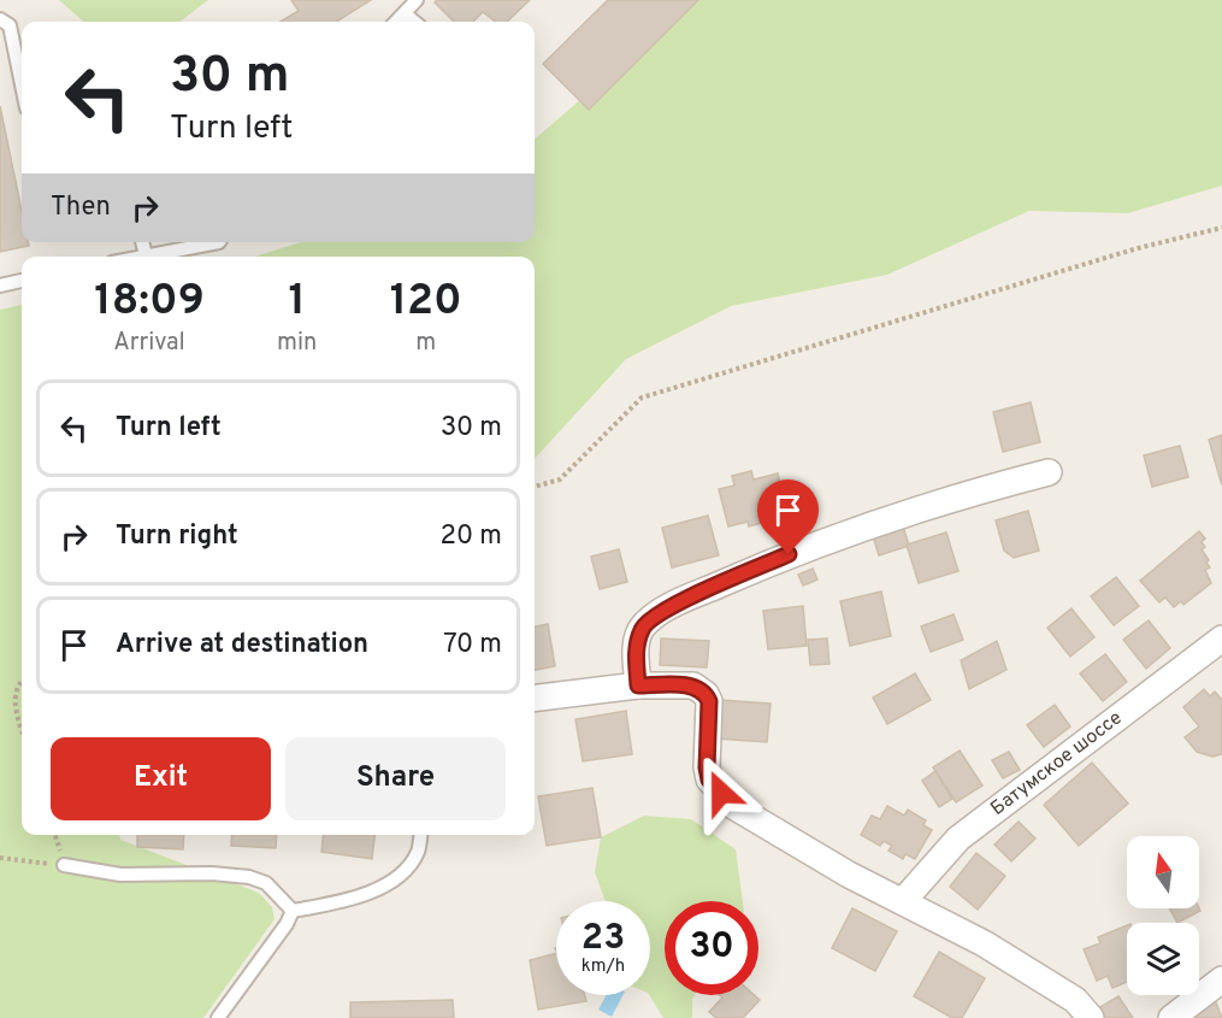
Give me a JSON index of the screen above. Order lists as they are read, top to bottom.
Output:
{
  "streets": {
    "street": ["Батумское шоссе"]
  },
  "north": "top",
  "page": {
    "turn": ["30 m", "Turn left"],
    "then": "Then",
    "eta": [
      "18:09",
      "Arrival",
      "1",
      "min",
      "120",
      "m"
    ],
    "list": [
      {
        "name": "Turn left",
        "value": "30 m"
      },
      {
        "name": "Turn right",
        "value": "20 m"
      },
      {
        "name": "Arrive at destination",
        "value": "70 m"
      }
    ],
    "buttons": ["Exit", "Share"],
    "speed": "23 km/h",
    "limit": "30"
  }
}
